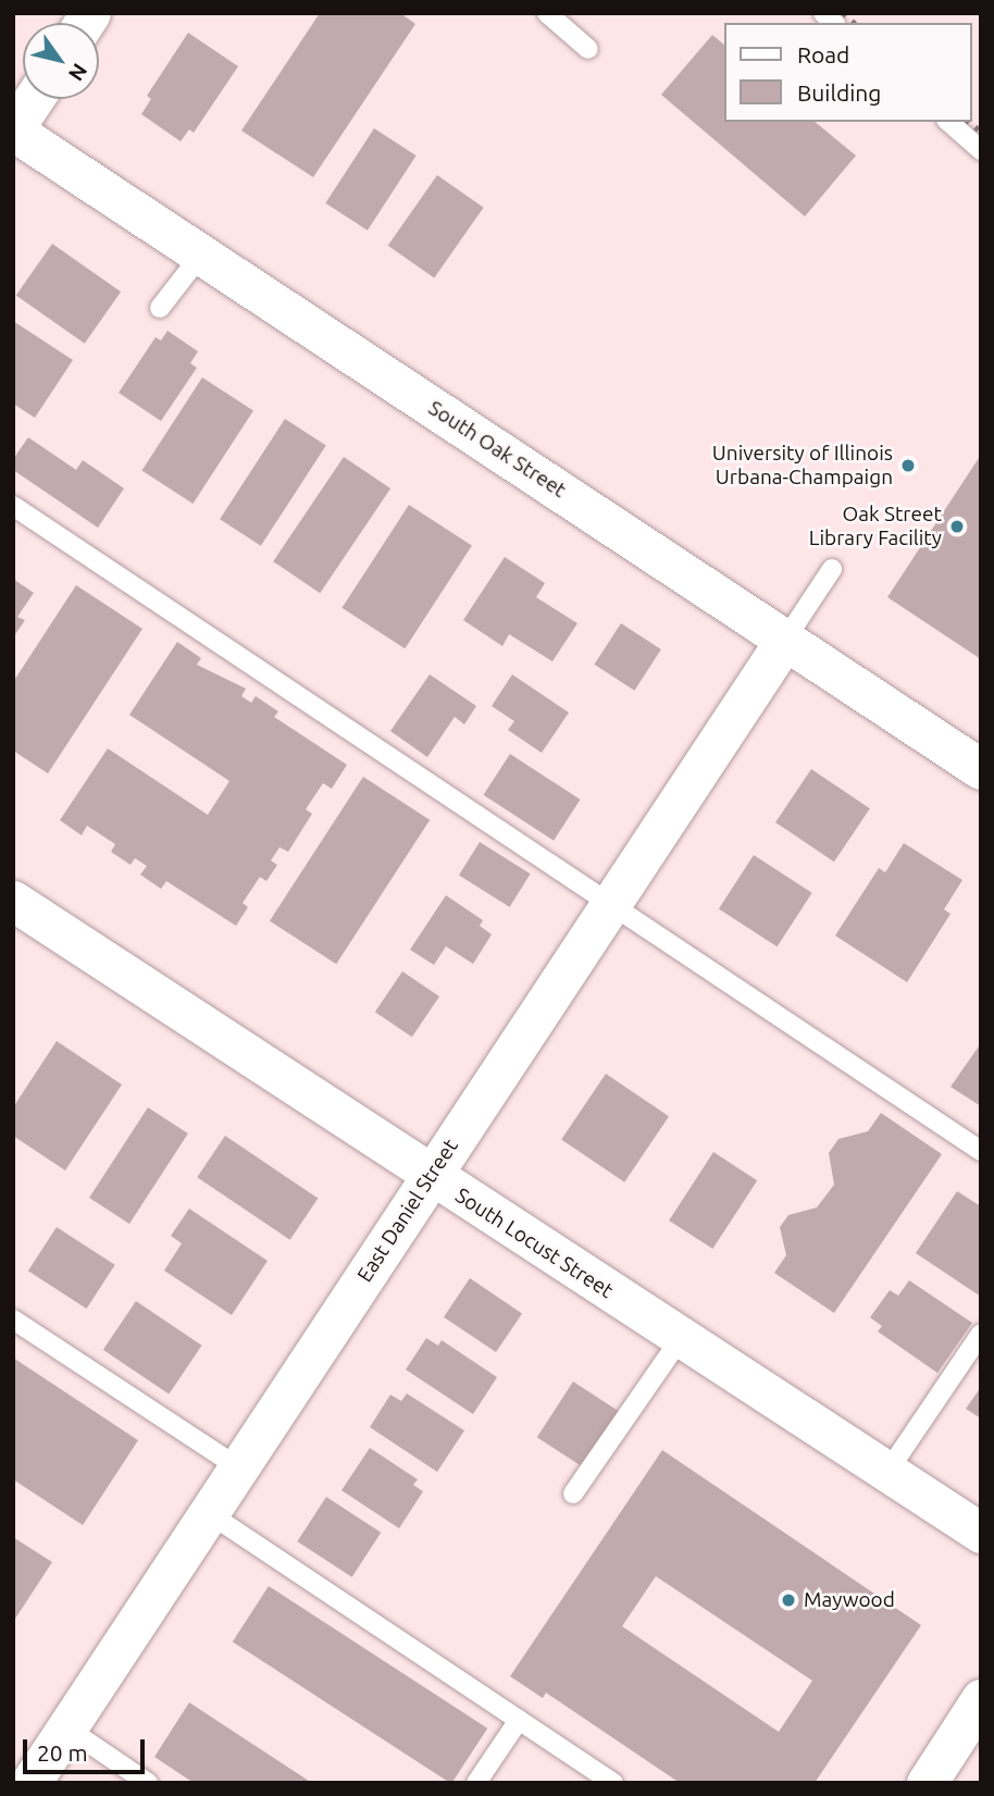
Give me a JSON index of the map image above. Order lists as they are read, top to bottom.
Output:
{
  "streets": {
    "street": ["South Oak Street", "East Daniel Street", "South Locust Street"]
  },
  "crossings": [
    ["South Oak Street", "East Daniel Street"],
    ["East Daniel Street", "South Locust Street"]
  ],
  "places": ["University of Illinois Urbana-Champaign", "Oak Street Library Facility", "Maywood"],
  "legend": ["Road", "Building"],
  "scale_bar": "20 m",
  "north": "bottom right"
}
